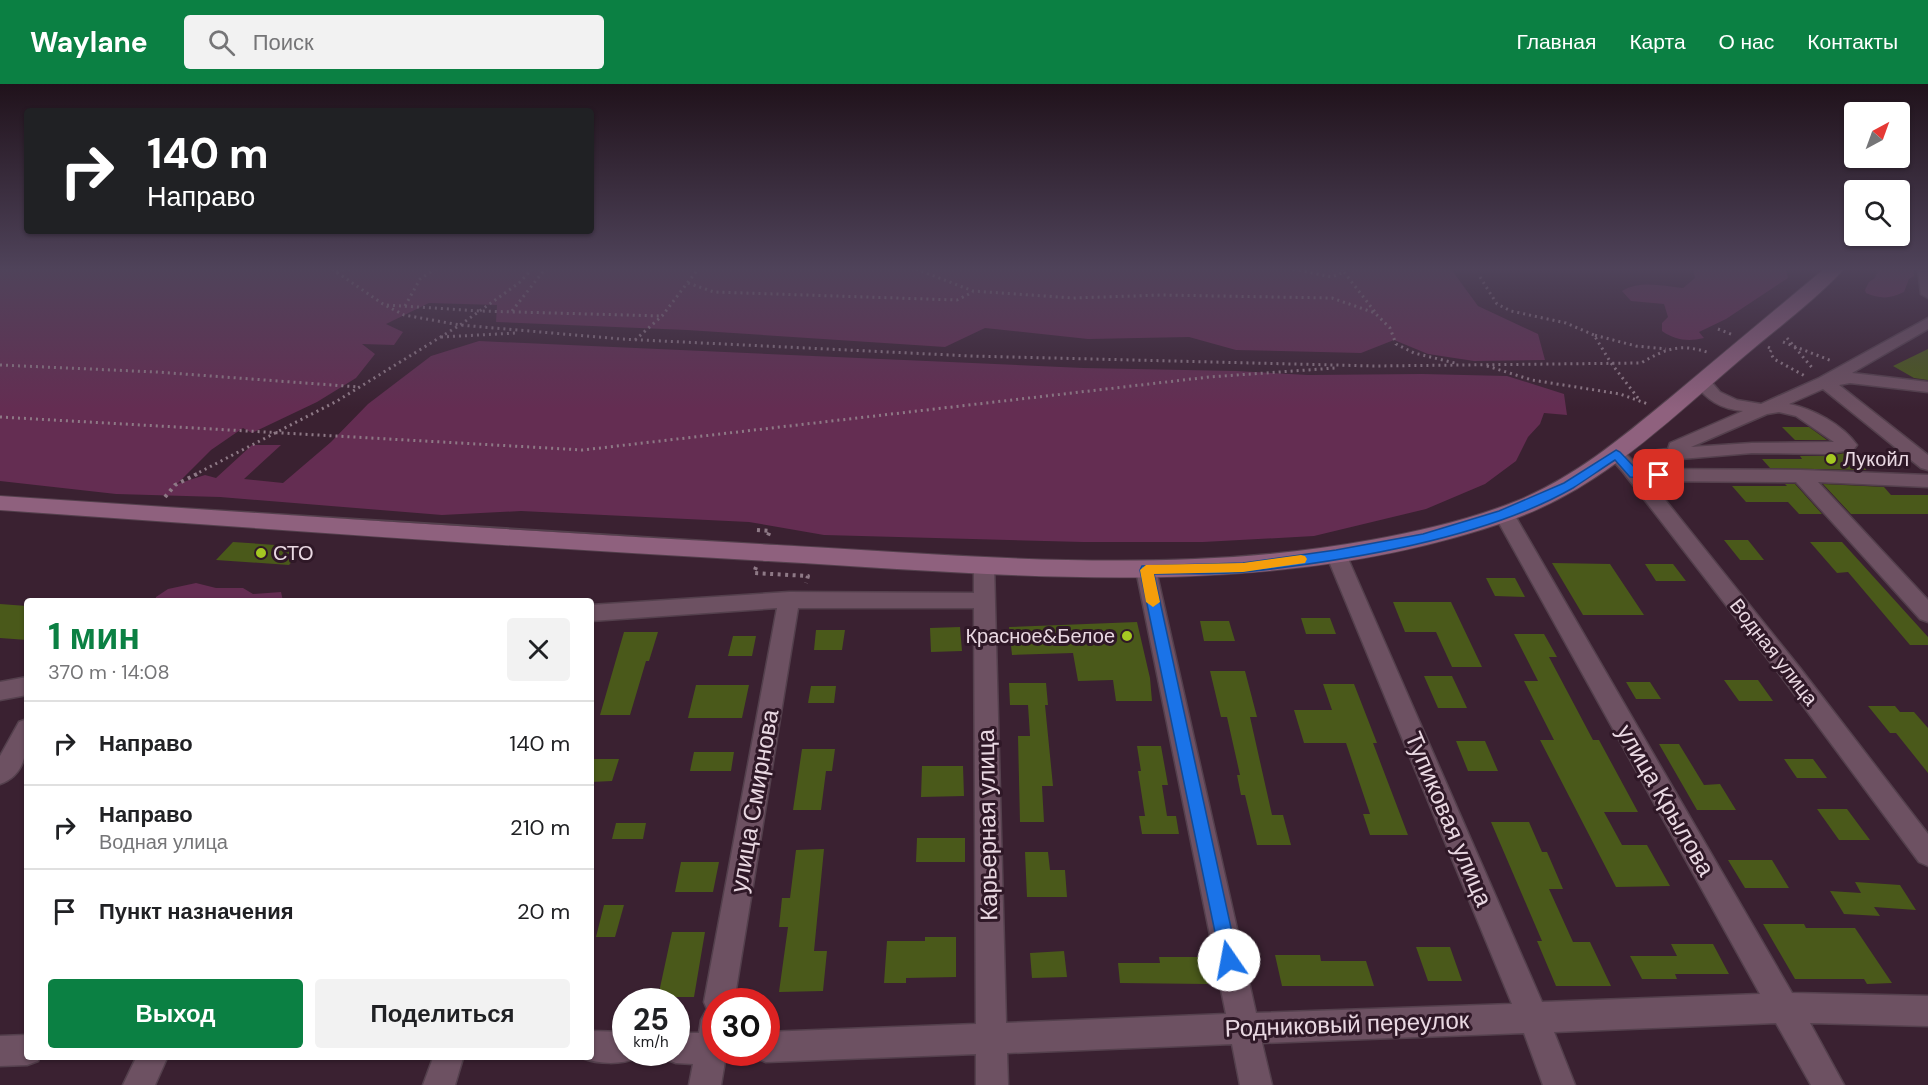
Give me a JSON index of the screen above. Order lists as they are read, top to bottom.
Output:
{
  "streets": {
    "street": [
      "Водная улица",
      "улица Крылова",
      "улица Смирнова",
      "Тупиковая улица",
      "Карьерная улица",
      "Родниковый переулок"
    ]
  },
  "crossings": [
    ["улица Крылова", "Родниковый переулок"],
    ["Тупиковая улица", "Родниковый переулок"],
    ["Карьерная улица", "Родниковый переулок"]
  ],
  "places": ["Лукойл", "СТО", "Красное&Белое"],
  "north": "top right",
  "page": {
    "header": "Waylane",
    "search": "Поиск",
    "nav": [
      "Главная",
      "Карта",
      "О нас",
      "Контакты"
    ],
    "turn": ["140 m", "Направо"],
    "heading": ["1 мин", "370 m · 14:08"],
    "list": [
      {
        "name": "Направо",
        "value": "140 m"
      },
      {
        "name": "Направо",
        "note": "Водная улица",
        "value": "210 m"
      },
      {
        "name": "Пункт назначения",
        "value": "20 m"
      }
    ],
    "buttons": ["Выход", "Поделиться"],
    "speed": "25 km/h",
    "limit": "30"
  }
}
